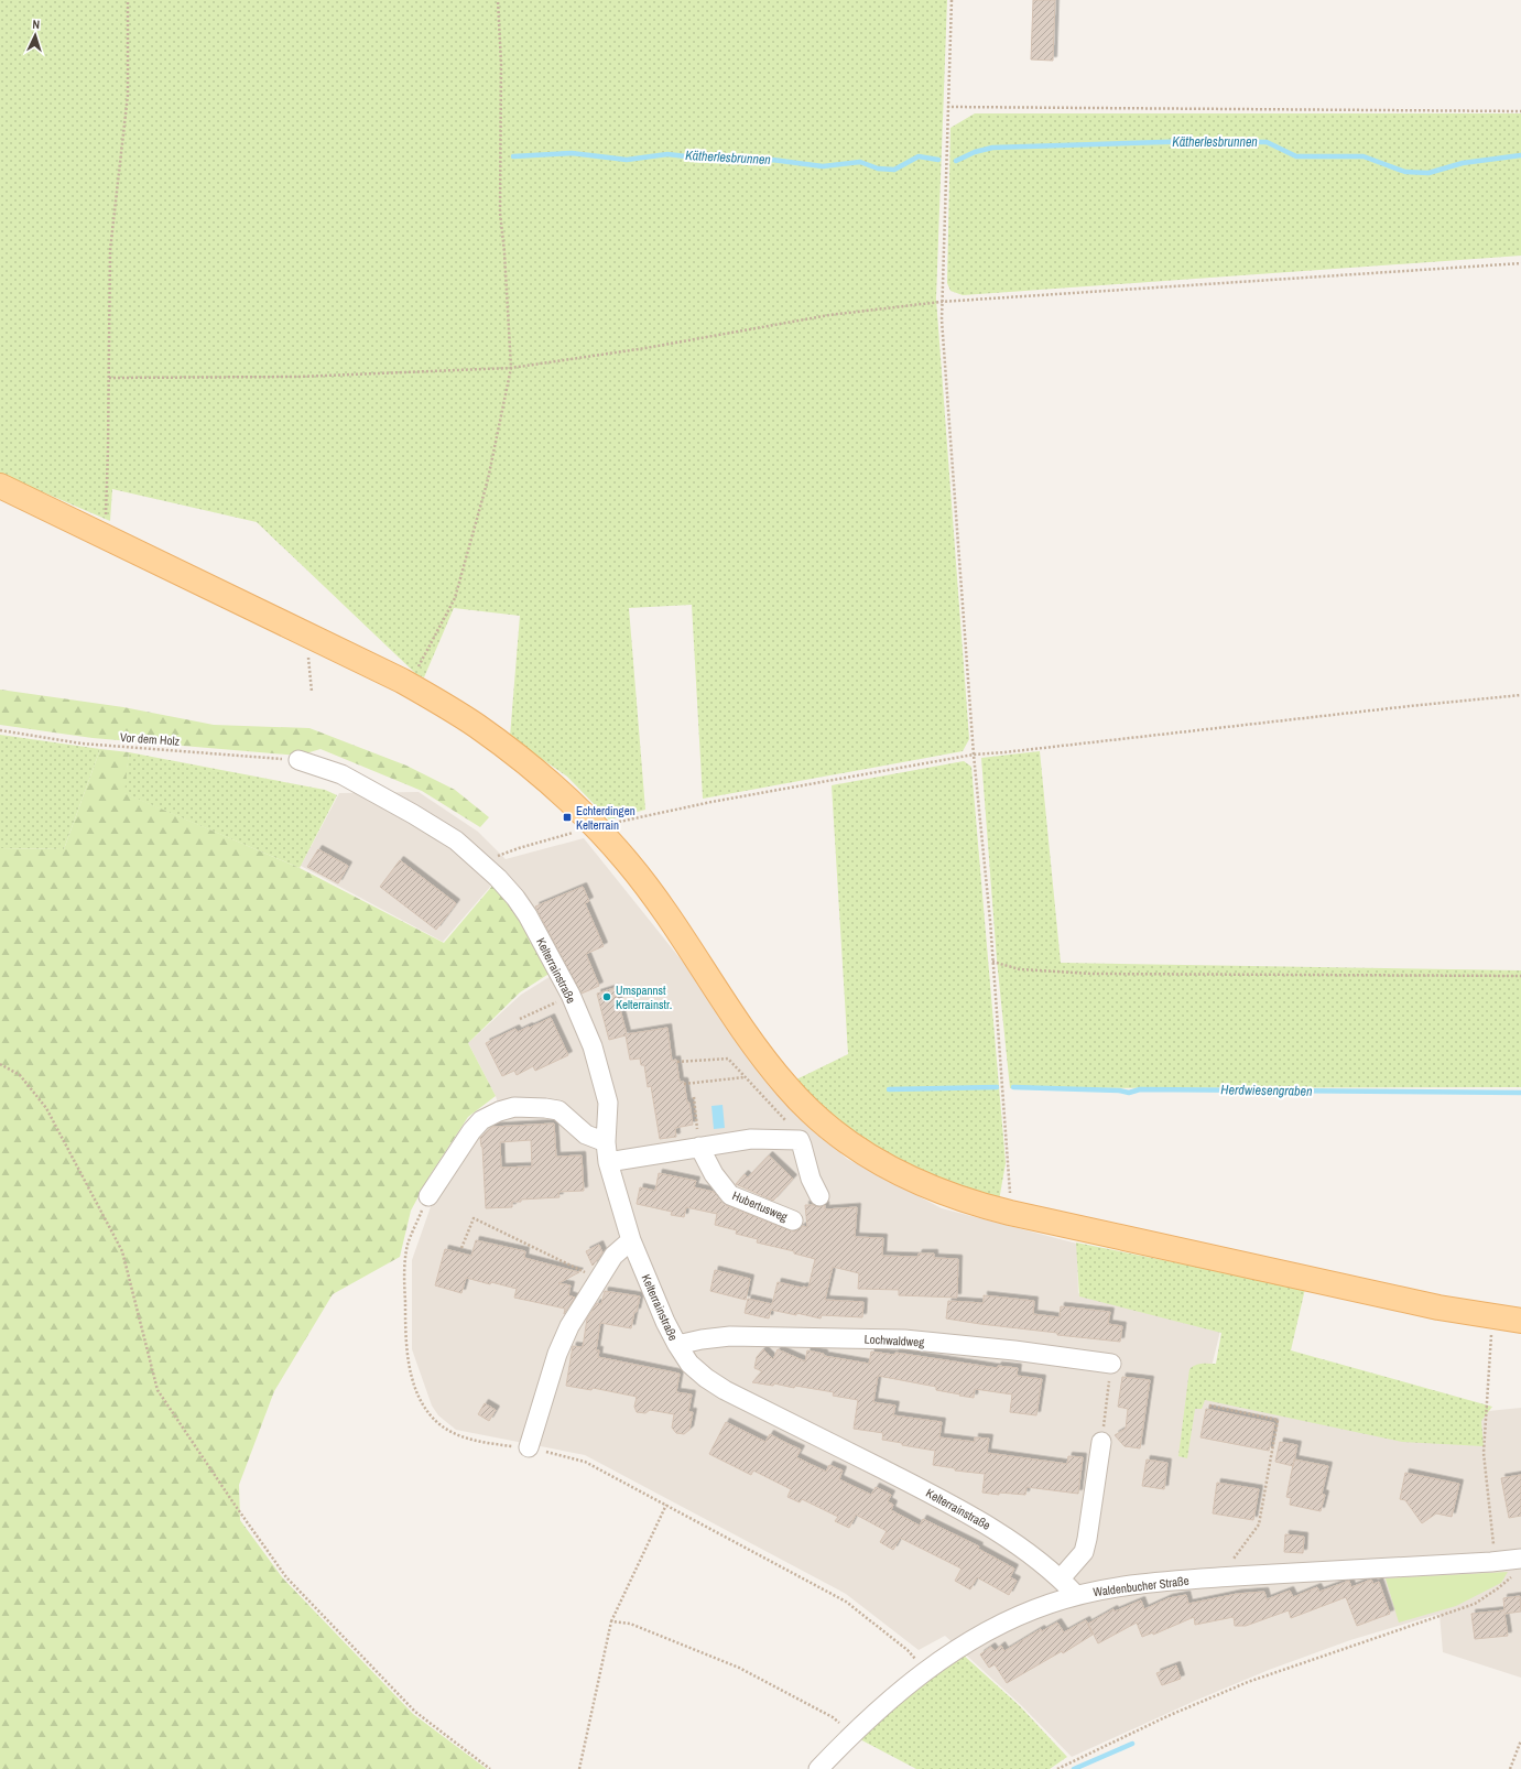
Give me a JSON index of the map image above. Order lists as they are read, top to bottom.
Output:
{
  "streets": {
    "street": [
      "Kelterrainstraße",
      "Hubertusweg",
      "Lochwaldweg",
      "Waldenbucher Straße"
    ],
    "path": ["Vor dem Holz"]
  },
  "crossings": [
    ["Vor dem Holz", "Kelterrainstraße"],
    ["Kelterrainstraße", "Lochwaldweg"],
    ["Kelterrainstraße", "Waldenbucher Straße"]
  ],
  "water": ["Kätherlesbrunnen", "Herdwiesengraben"],
  "places": {
    "transit": ["Echterdingen Kelterrain"],
    "other": ["Umspannst Kelterrainstr."]
  },
  "north": "top"
}
